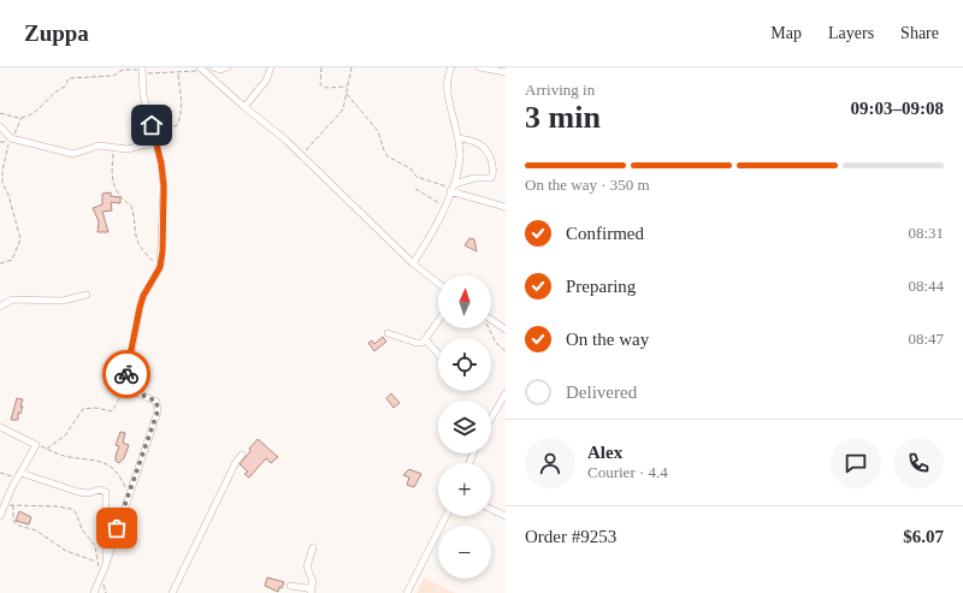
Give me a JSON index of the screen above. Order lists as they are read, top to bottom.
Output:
{
  "north": "top",
  "page": {
    "header": "Zuppa",
    "nav": ["Map", "Layers", "Share"],
    "heading": ["3 min", "Arriving in", "09:03–09:08"],
    "panel": [
      "Alex",
      "Courier · 4.4",
      "Order #9253",
      "$6.07"
    ],
    "bar": "On the way · 350 m",
    "list": [
      ["Confirmed", "08:31"],
      ["Preparing", "08:44"],
      ["On the way", "08:47"],
      "Delivered"
    ],
    "map_buttons": ["+", "−"]
  }
}
